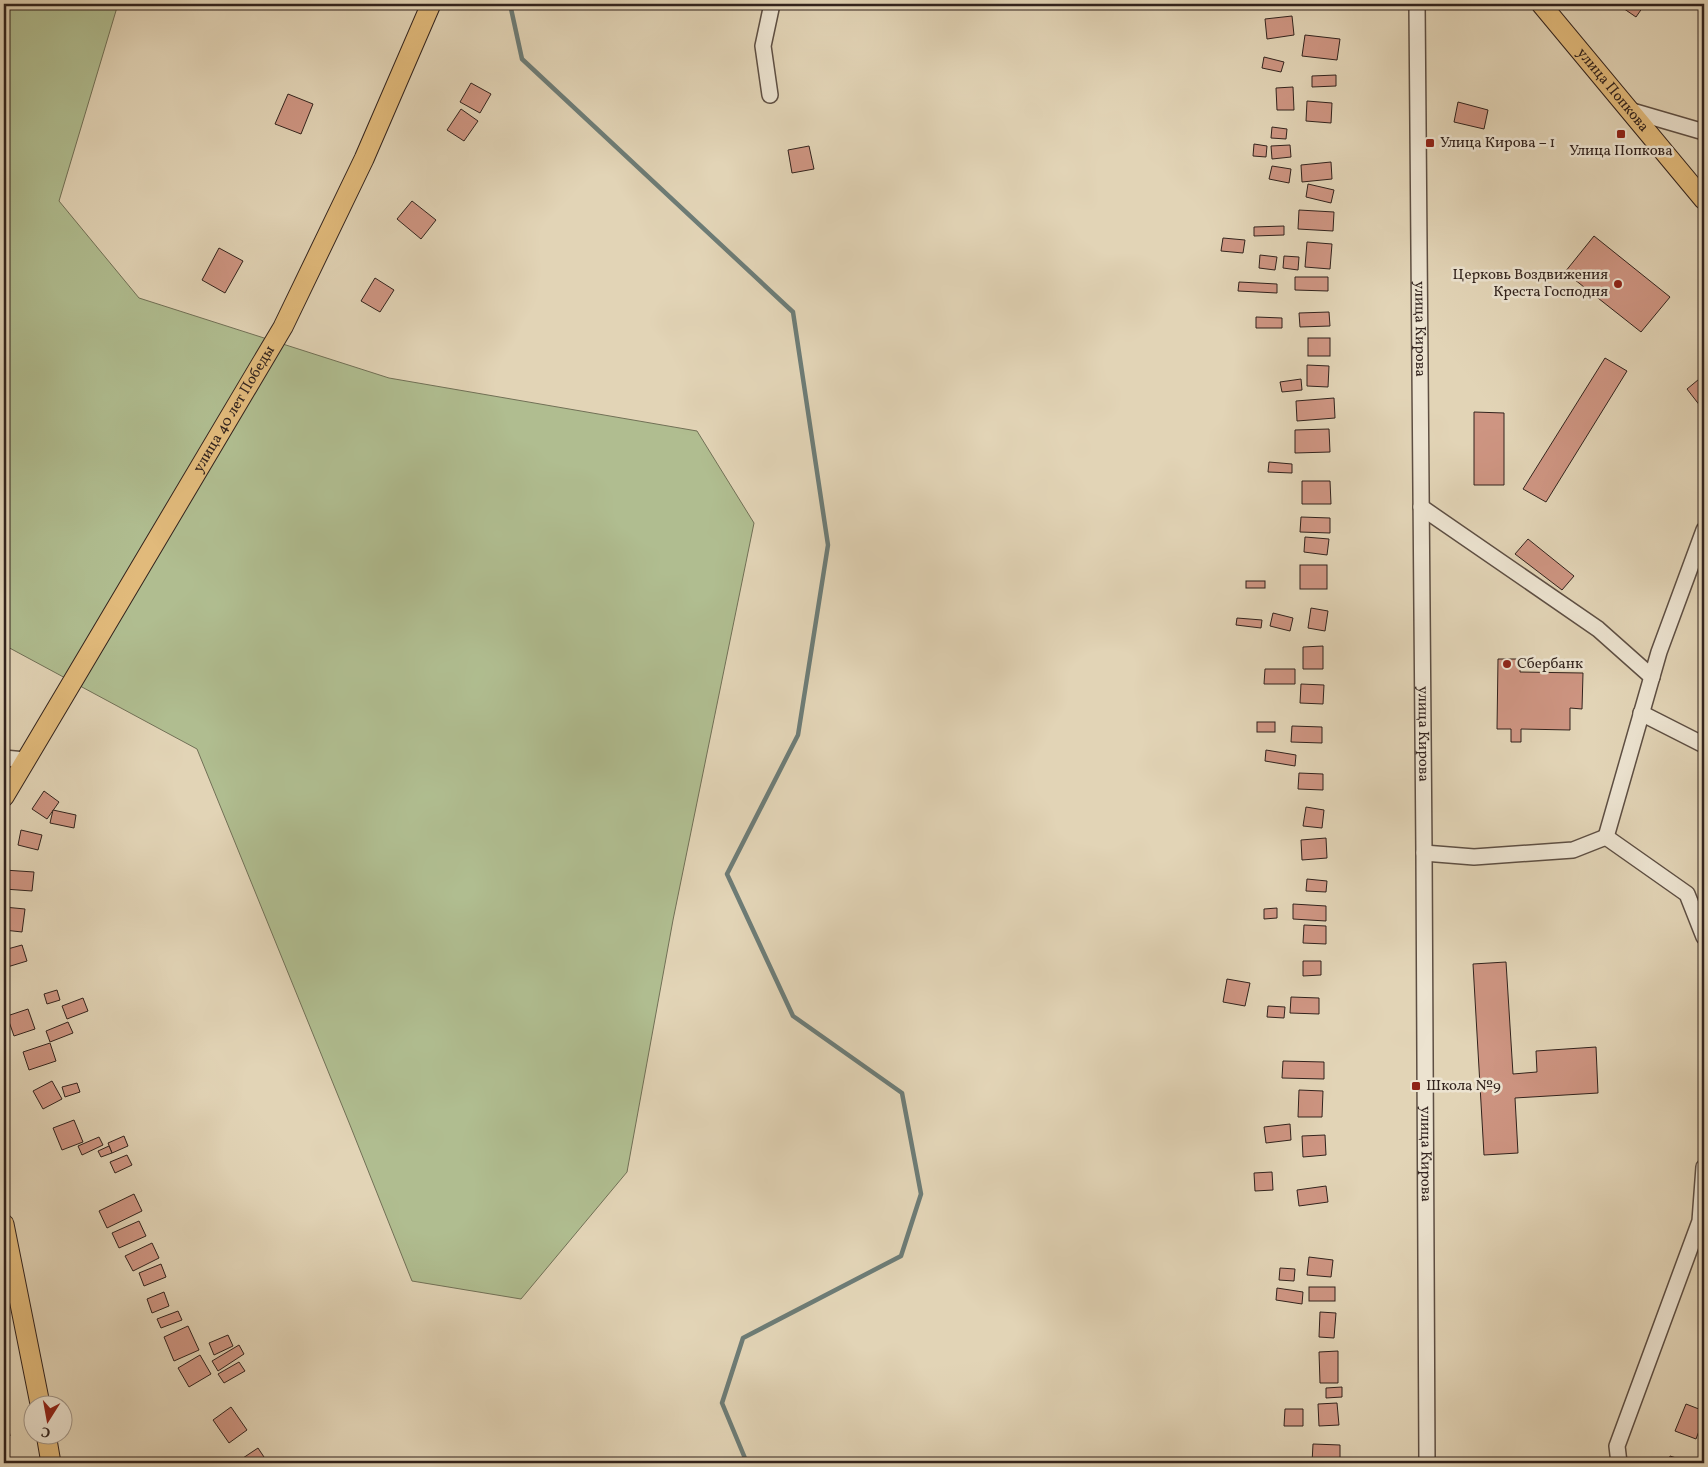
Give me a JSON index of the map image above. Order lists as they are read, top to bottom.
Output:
{
  "streets": {
    "main road": ["улица Попкова", "улица 40 лет Победы"],
    "street": ["улица Кирова"]
  },
  "places": {
    "transit": ["Улица Попкова", "Улица Кирова – 1", "Школа №9"],
    "other": ["Церковь Воздвижения Креста Господня", "Сбербанк"]
  },
  "north": "bottom"
}
